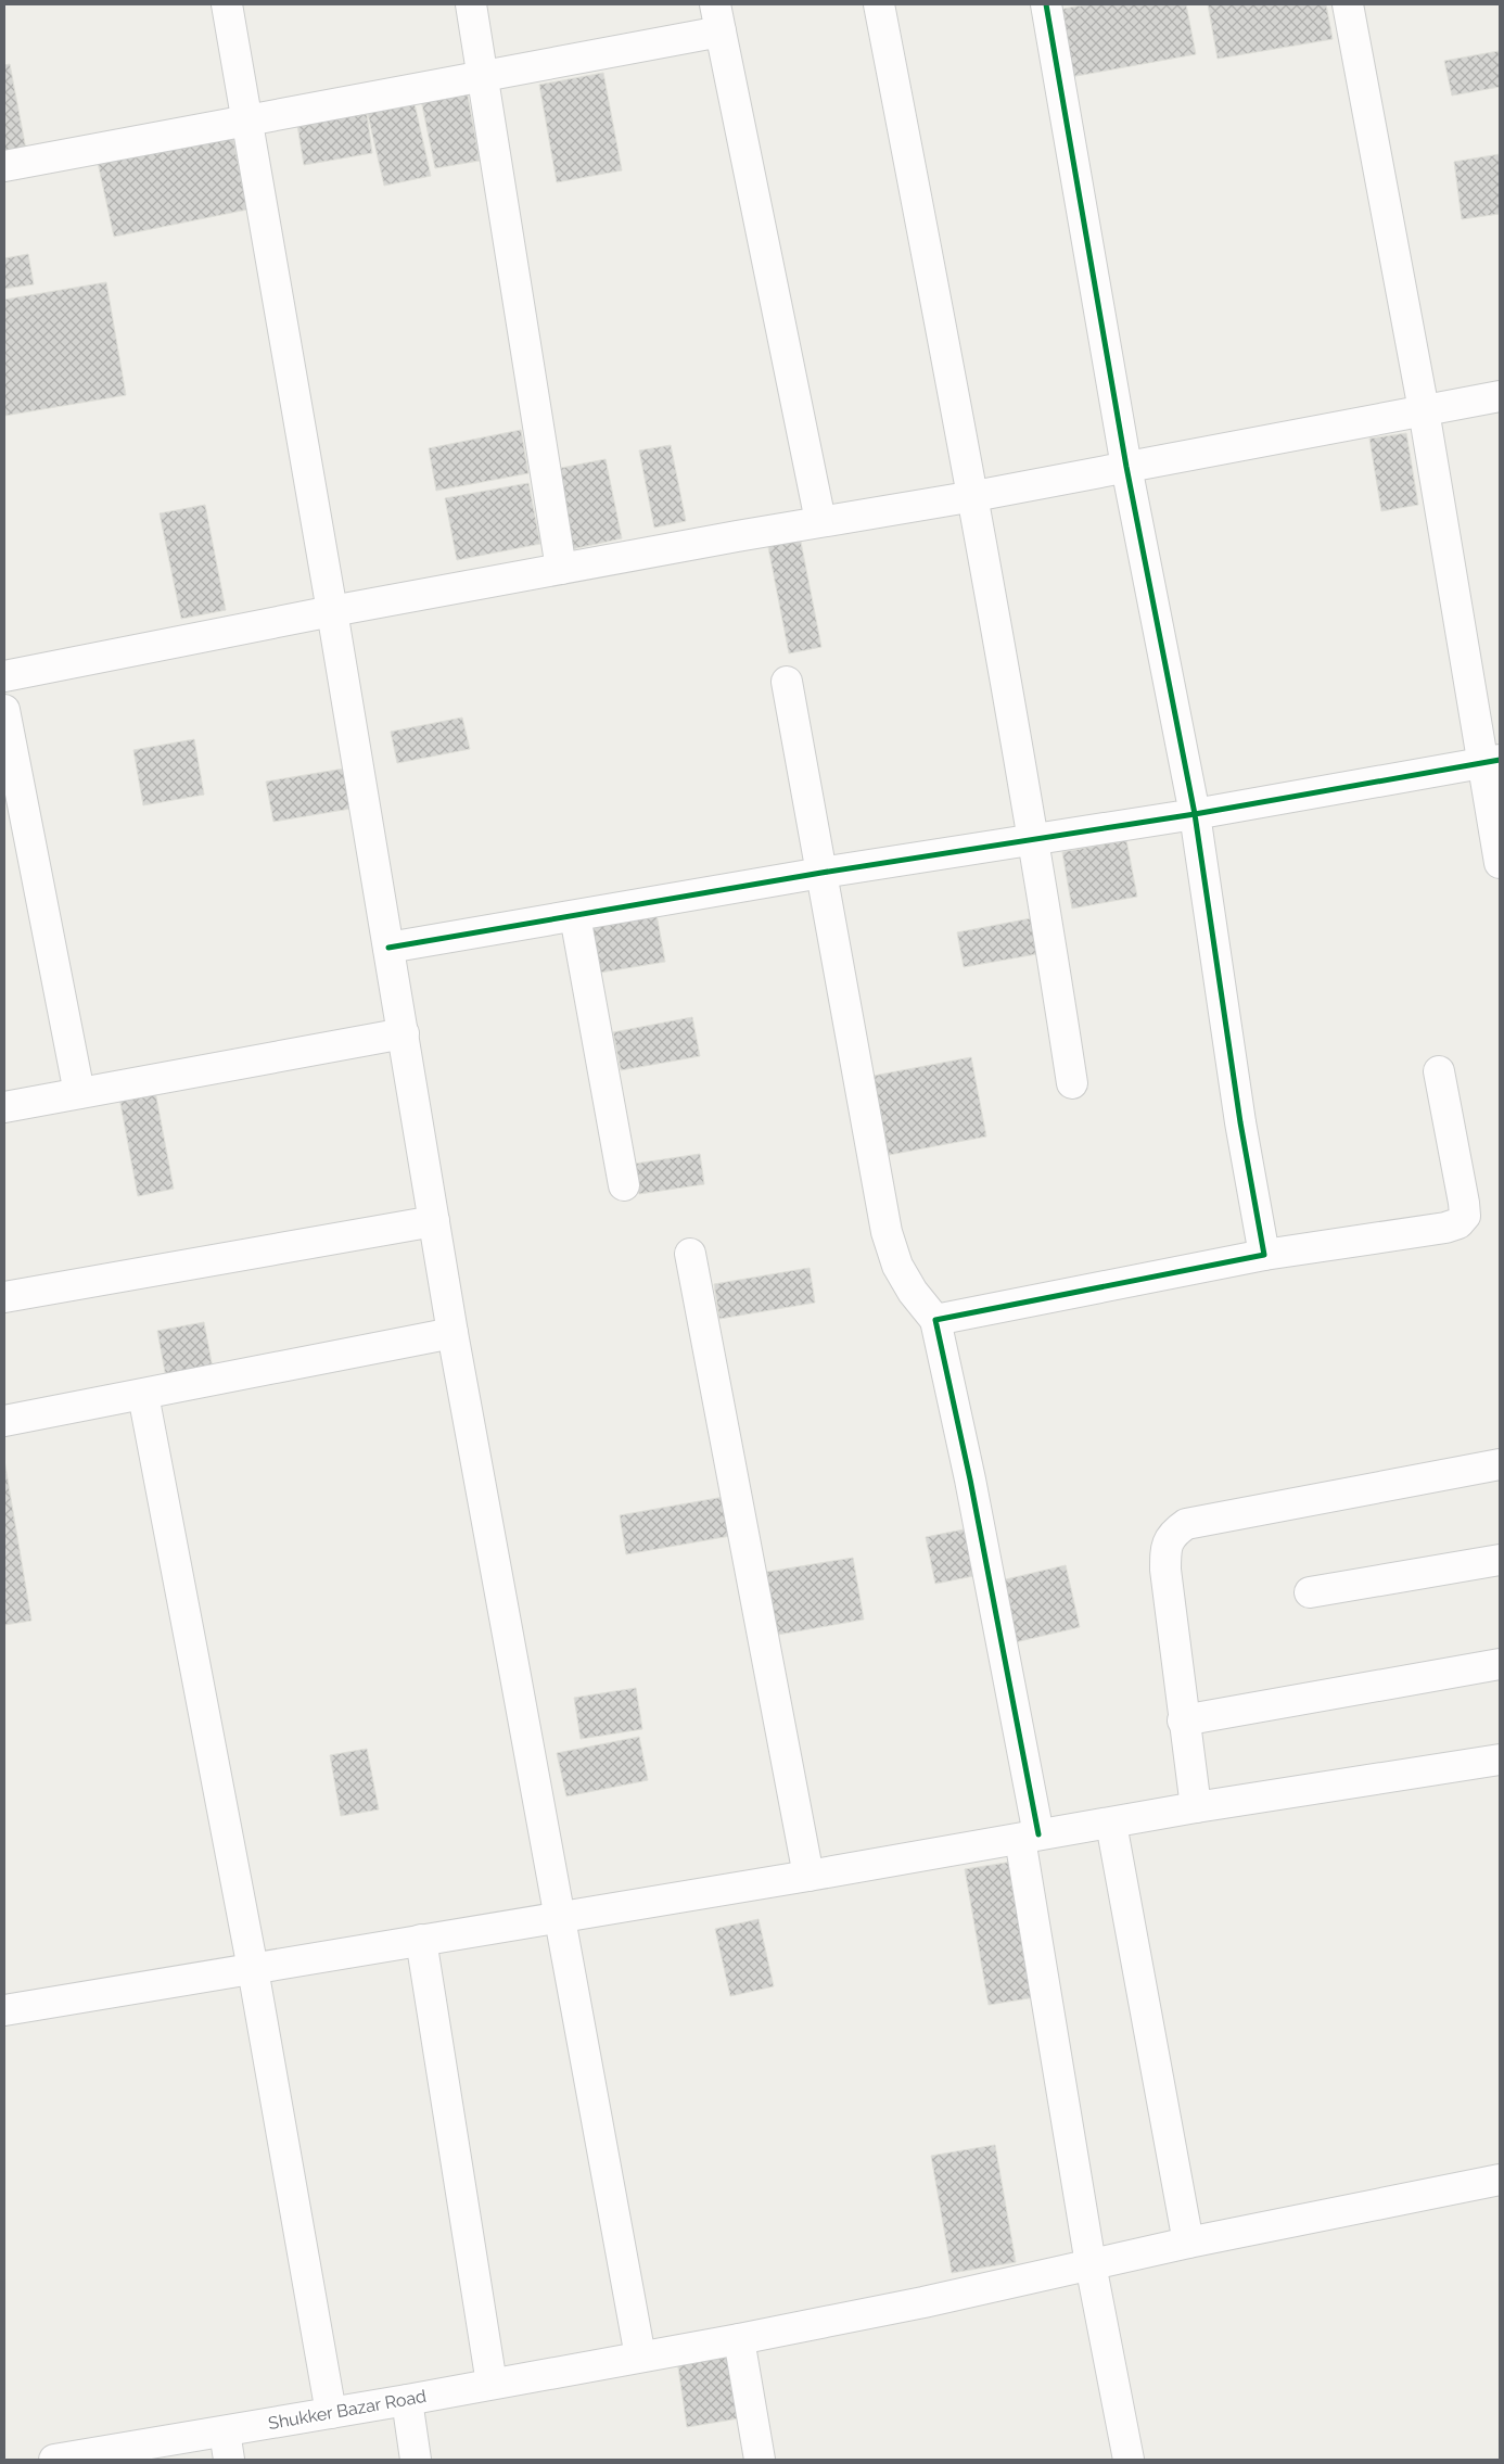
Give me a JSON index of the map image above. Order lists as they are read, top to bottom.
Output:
{
  "streets": {
    "street": ["Shukker Bazar Road"]
  }
}
